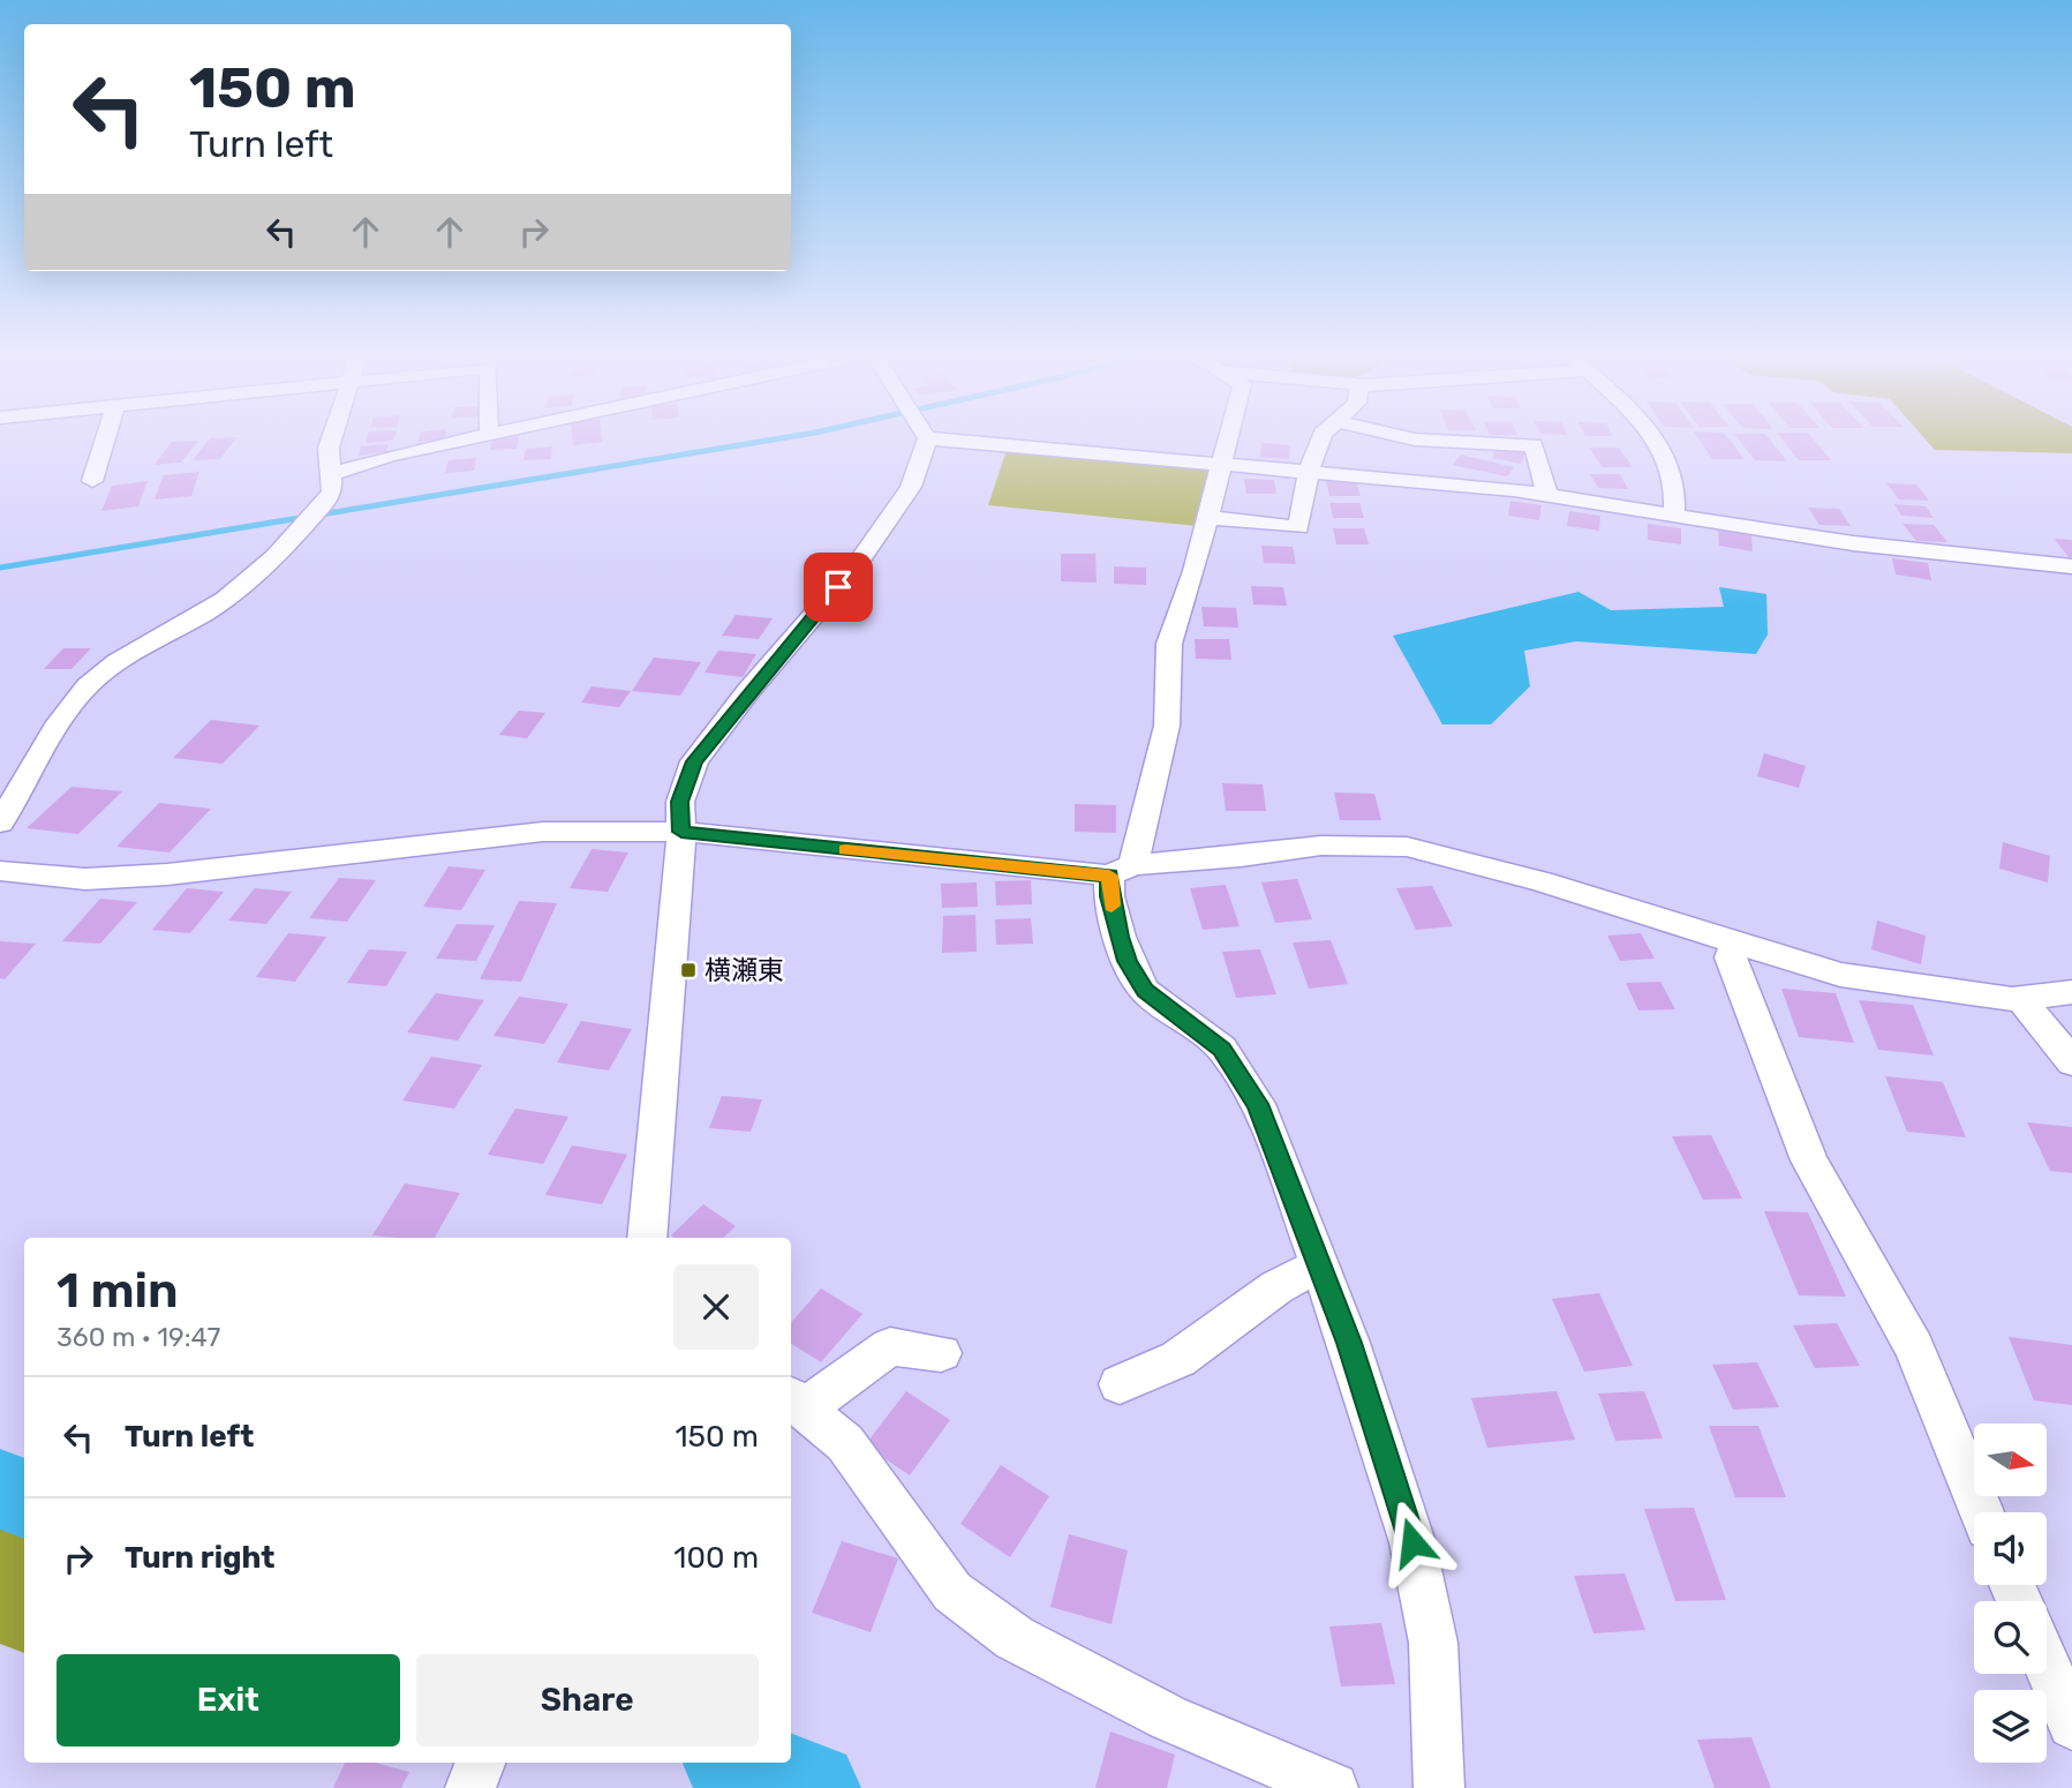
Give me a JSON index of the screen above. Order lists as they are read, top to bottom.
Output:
{
  "places": {
    "transit": ["横瀬東"]
  },
  "north": "right",
  "page": {
    "turn": ["150 m", "Turn left"],
    "heading": ["1 min", "360 m · 19:47"],
    "list": [
      {
        "name": "Turn left",
        "value": "150 m"
      },
      {
        "name": "Turn right",
        "value": "100 m"
      }
    ],
    "buttons": ["Exit", "Share"]
  }
}
